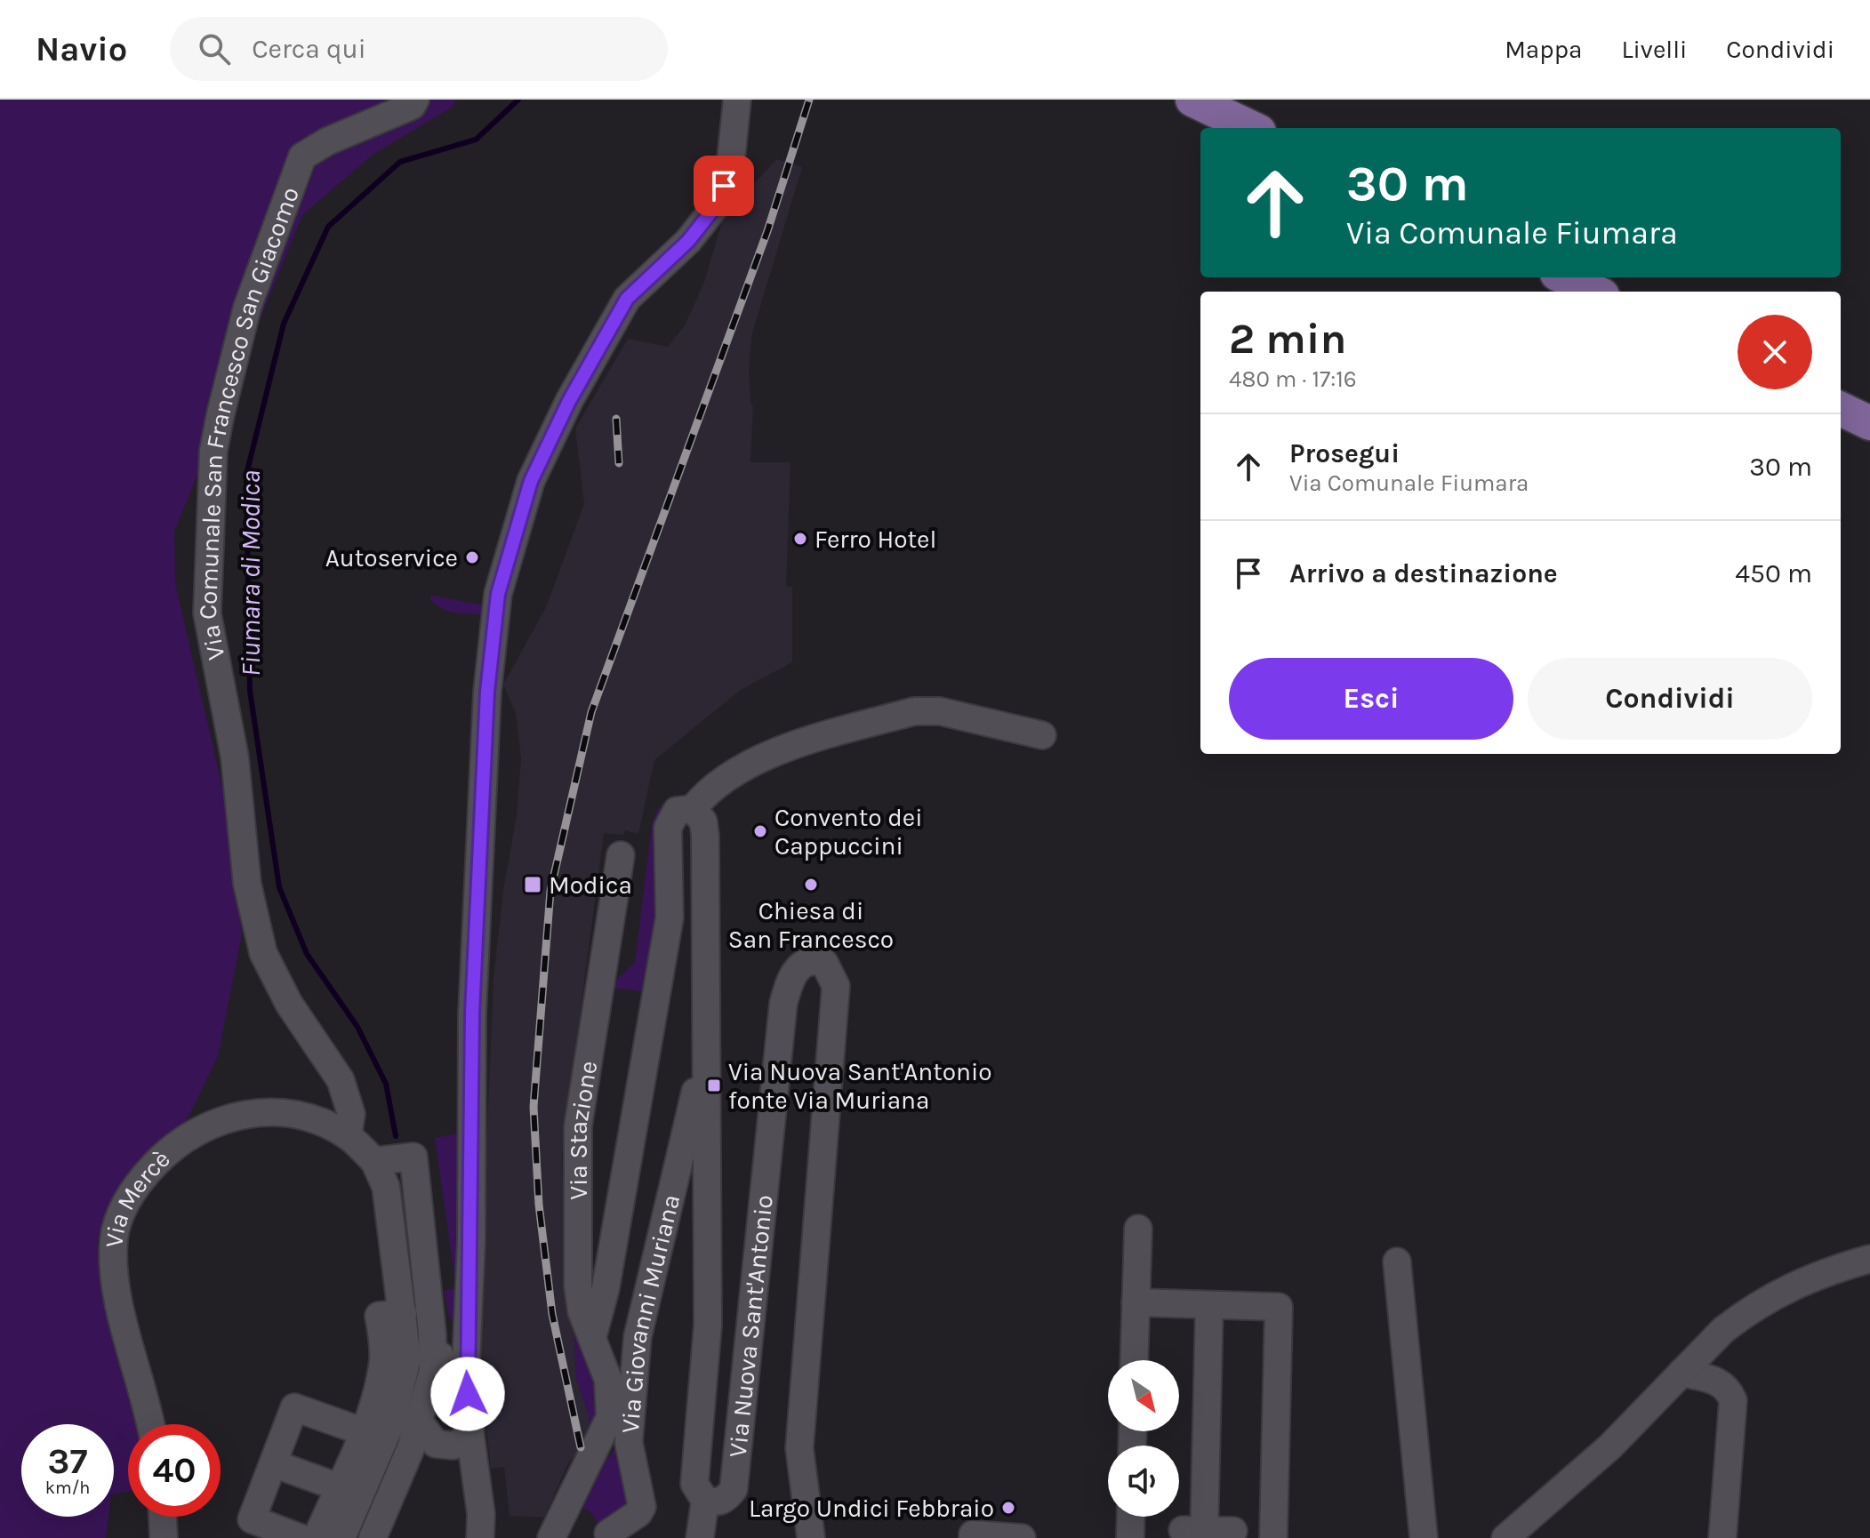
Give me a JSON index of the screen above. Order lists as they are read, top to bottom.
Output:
{
  "streets": {
    "street": [
      "Via Comunale San Francesco San Giacomo",
      "Via Stazione",
      "Via Mercè",
      "Via Giovanni Muriana",
      "Via Nuova Sant'Antonio"
    ]
  },
  "crossings": [
    ["Via Comunale San Francesco San Giacomo", "Via Mercè"],
    ["Via Giovanni Muriana", "Via Nuova Sant'Antonio"]
  ],
  "water": ["Fiumara di Modica"],
  "places": {
    "other": [
      "Ferro Hotel",
      "Autoservice",
      "Convento dei Cappuccini",
      "Chiesa di San Francesco",
      "Largo Undici Febbraio"
    ],
    "transit": ["Modica", "Via Nuova Sant'Antonio fonte Via Muriana"]
  },
  "north": "bottom right",
  "page": {
    "header": "Navio",
    "search": "Cerca qui",
    "nav": ["Mappa", "Livelli", "Condividi"],
    "turn": ["30 m", "Via Comunale Fiumara"],
    "heading": ["2 min", "480 m · 17:16"],
    "list": [
      {
        "name": "Prosegui",
        "note": "Via Comunale Fiumara",
        "value": "30 m"
      },
      {
        "name": "Arrivo a destinazione",
        "value": "450 m"
      }
    ],
    "buttons": ["Esci", "Condividi"],
    "speed": "37 km/h",
    "limit": "40"
  }
}
